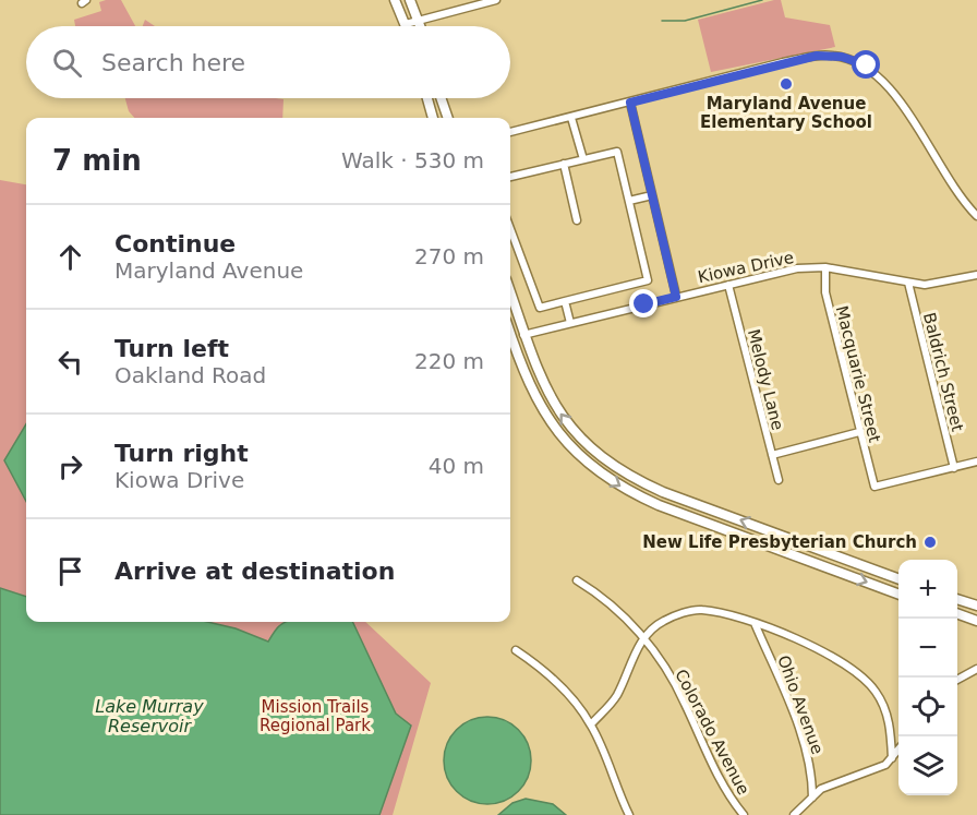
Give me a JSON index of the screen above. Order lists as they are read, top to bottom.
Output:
{
  "streets": {
    "street": [
      "Kiowa Drive",
      "Baldrich Street",
      "Macquarie Street",
      "Melody Lane",
      "Ohio Avenue",
      "Colorado Avenue"
    ]
  },
  "crossings": [
    ["Kiowa Drive", "Baldrich Street"],
    ["Kiowa Drive", "Macquarie Street"],
    ["Kiowa Drive", "Melody Lane"],
    ["Baldrich Street", "Macquarie Street"]
  ],
  "water": ["Lake Murray Reservoir"],
  "parks": ["Mission Trails Regional Park"],
  "places": ["Maryland Avenue Elementary School", "New Life Presbyterian Church"],
  "page": {
    "search": "Search here",
    "heading": ["7 min", "Walk · 530 m"],
    "list": [
      ["Continue", "Maryland Avenue", "270 m"],
      ["Turn left", "Oakland Road", "220 m"],
      ["Turn right", "Kiowa Drive", "40 m"],
      "Arrive at destination"
    ],
    "map_buttons": ["+", "−"]
  }
}
